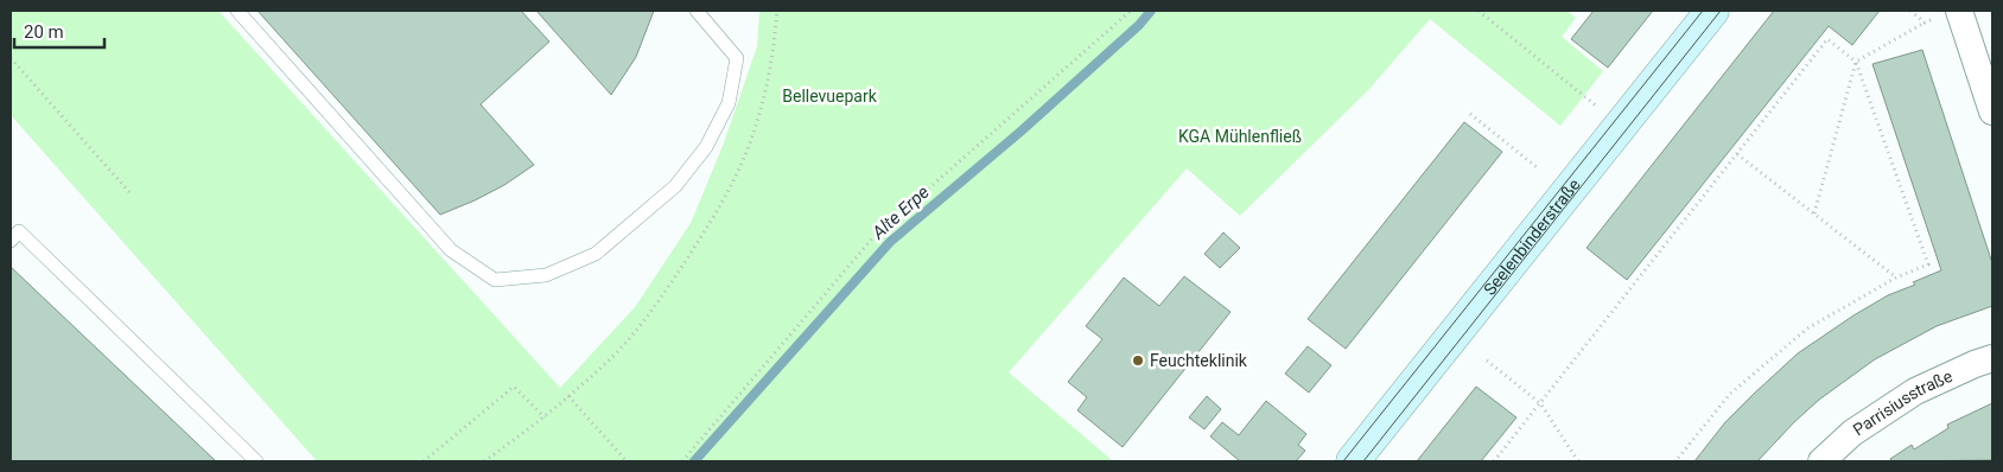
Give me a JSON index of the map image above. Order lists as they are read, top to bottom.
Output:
{
  "streets": {
    "street": ["Seelenbinderstraße", "Parrisiusstraße"]
  },
  "water": ["Alte Erpe"],
  "parks": ["Bellevuepark", "KGA Mühlenfließ"],
  "places": ["Feuchteklinik"],
  "scale_bar": "20 m"
}
